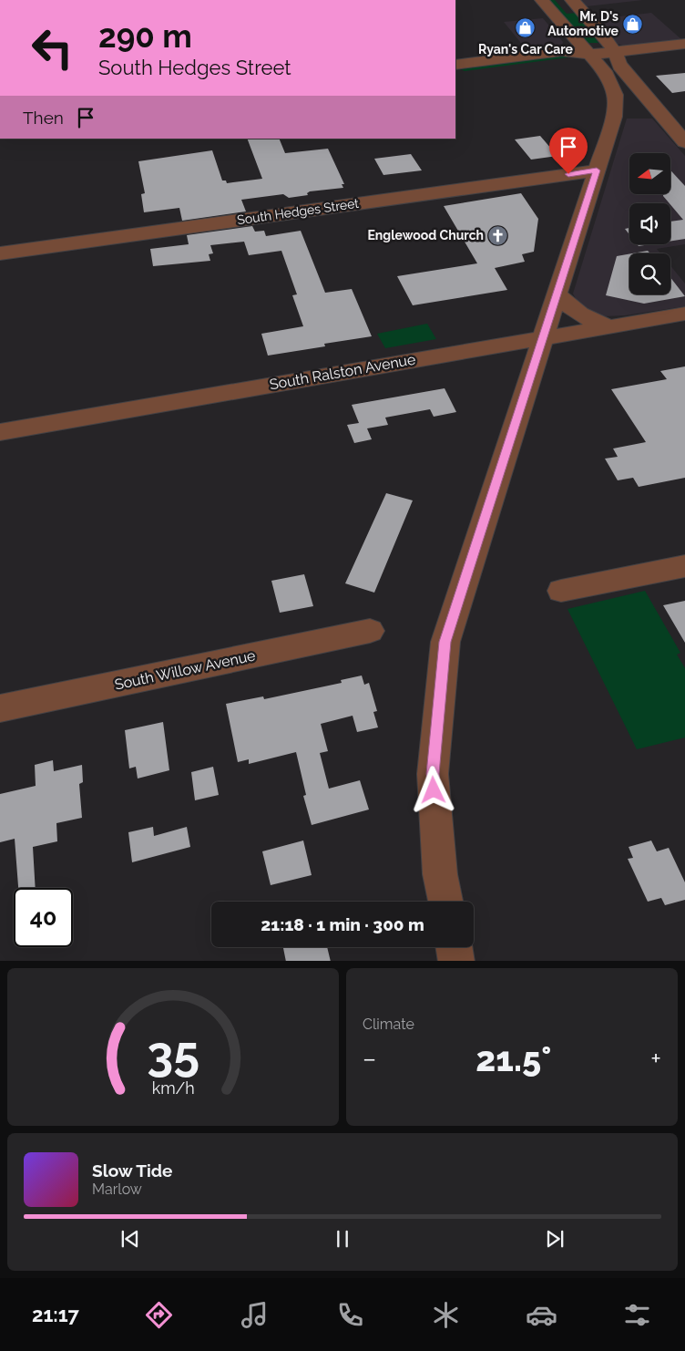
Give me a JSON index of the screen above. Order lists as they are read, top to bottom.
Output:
{
  "streets": {
    "street": ["South Hedges Street", "South Ralston Avenue", "South Willow Avenue"]
  },
  "places": {
    "shop": ["Mr. D's Automotive", "Ryan's Car Care"],
    "church": ["Englewood Church"]
  },
  "north": "left",
  "page": {
    "turn": ["290 m", "South Hedges Street"],
    "then": "Then",
    "limit": "40",
    "trip": "21:18 · 1 min · 300 m",
    "tile": "Climate",
    "heat": ["−", "21.5°", "+"],
    "song": ["Slow Tide", "Marlow"],
    "tabs": "21:17",
    "gauge": ["35", "km/h"]
  }
}
